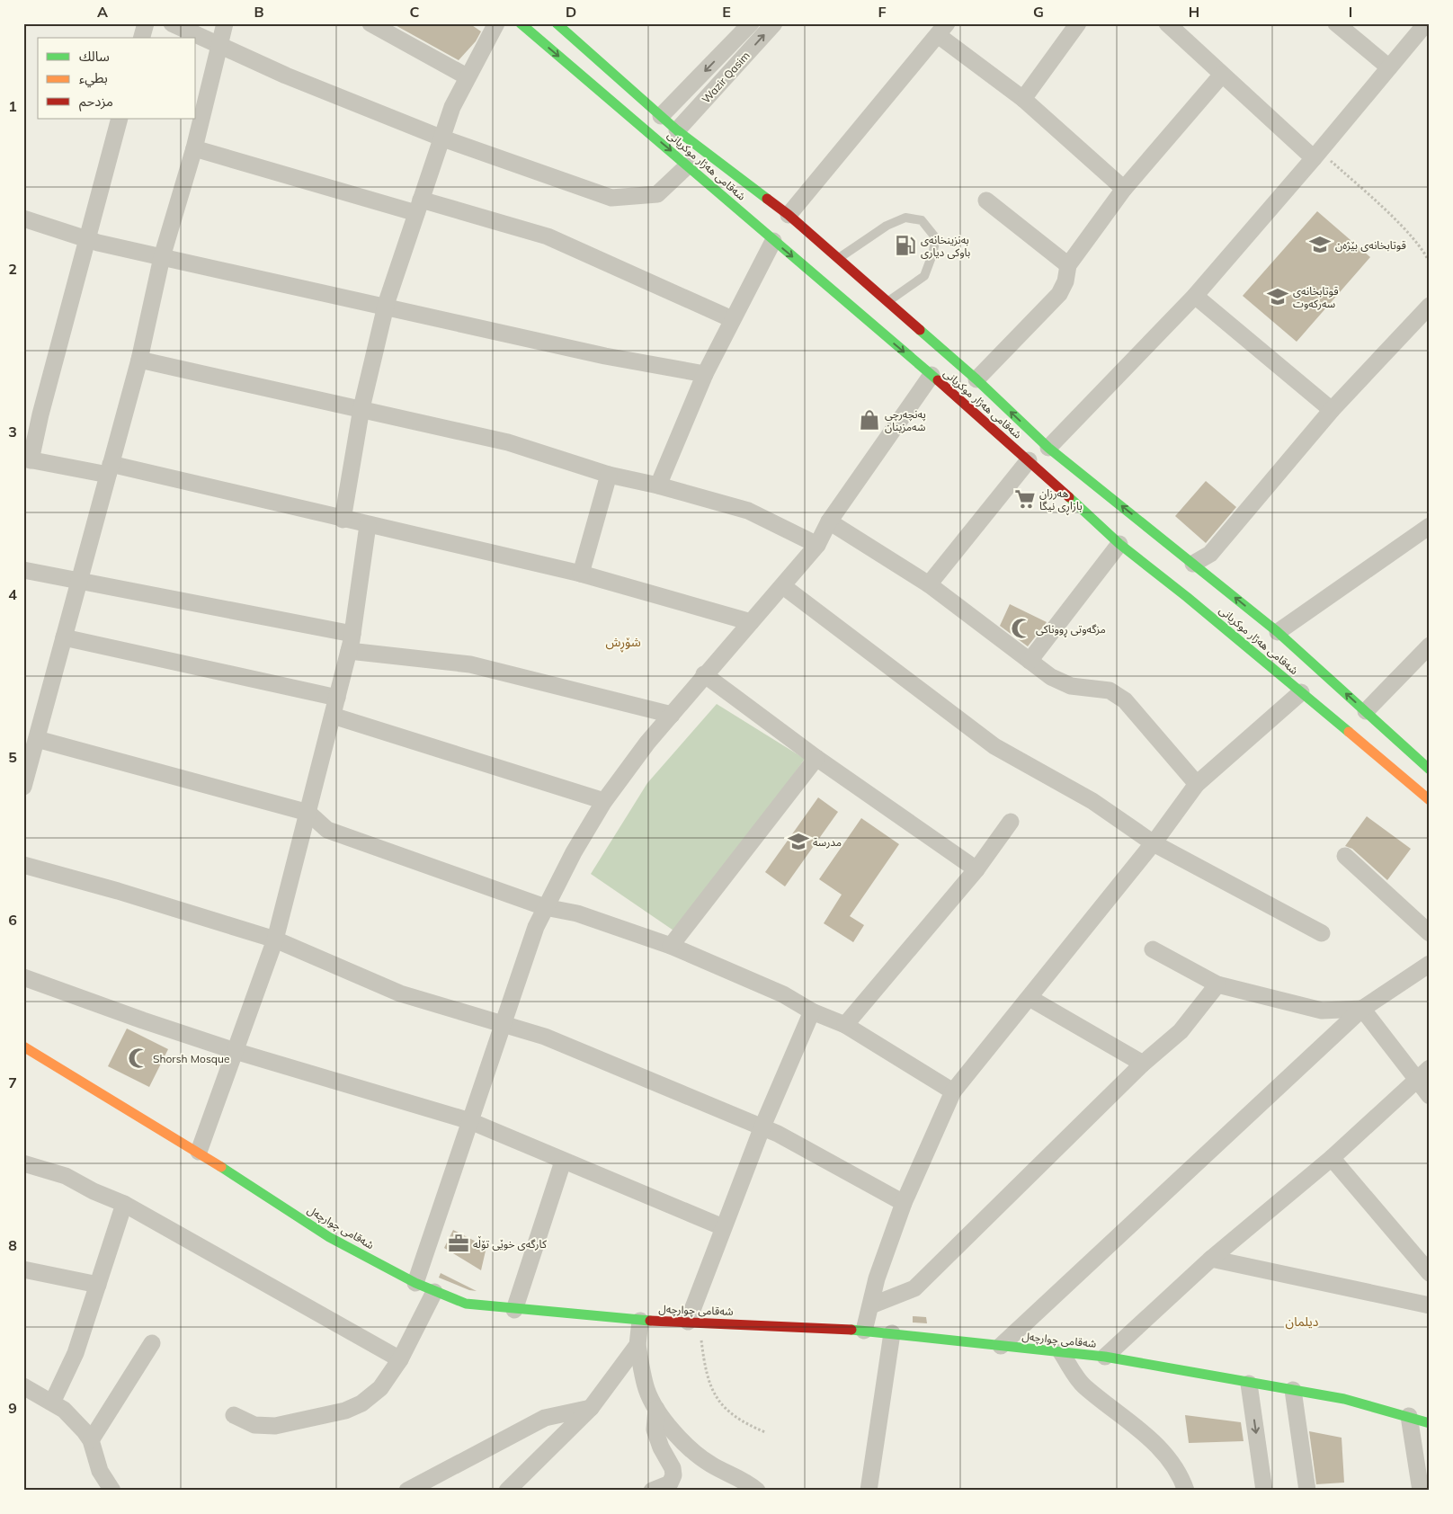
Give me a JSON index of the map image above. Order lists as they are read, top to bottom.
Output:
{
  "streets": {
    "main road": ["شەقامی ھەژار موکریانی", "شەقامی چوارچەل"],
    "street": ["Wazir Qasim"]
  },
  "crossings": [
    ["Wazir Qasim", "شەقامی ھەژار موکریانی"]
  ],
  "districts": ["شۆڕش", "دیلمان"],
  "places": {
    "school or university": ["قوتابخانەی بێژەن", "قوتابخانەی سەرکەوت", "مدرسة"],
    "fuel station": ["بەنزینخانەی باوکی دیاری"],
    "shop": ["پەنچەرچی شەمزینان"],
    "supermarket": ["هەرزان بازاڕی نیگا"],
    "mosque": ["مزگەوتی ڕووناکی", "Shorsh Mosque"],
    "office": ["کارگەی خوێی تۆڵە"]
  },
  "legend": ["سالك", "بطيء", "مزدحم"],
  "grid": {
    "columns": [
      "A",
      "B",
      "C",
      "D",
      "E",
      "F",
      "G",
      "H",
      "I"
    ],
    "rows": [
      "1",
      "2",
      "3",
      "4",
      "5",
      "6",
      "7",
      "8",
      "9"
    ]
  }
}
